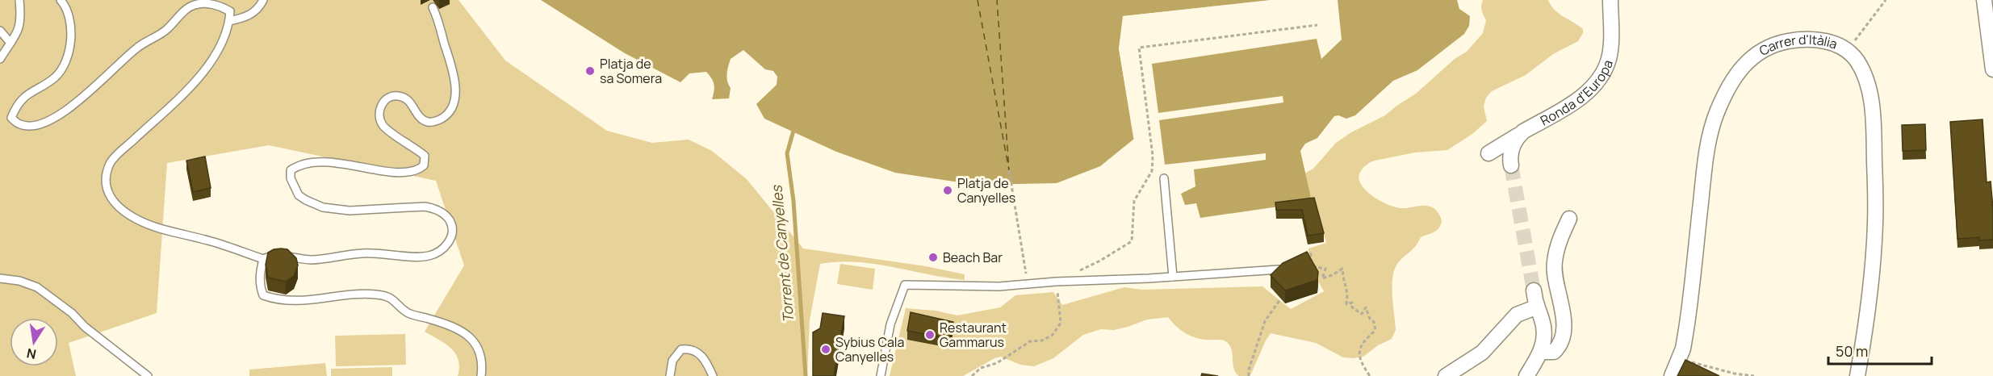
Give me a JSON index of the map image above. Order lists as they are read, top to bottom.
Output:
{
  "streets": {
    "street": ["Carrer d'Itàlia", "Ronda d'Europa"]
  },
  "water": ["Torrent de Canyelles"],
  "places": [
    "Platja de sa Somera",
    "Platja de Canyelles",
    "Beach Bar",
    "Restaurant Gammarus",
    "Sybius Cala Canyelles"
  ],
  "scale_bar": "50 m",
  "north": "bottom"
}
